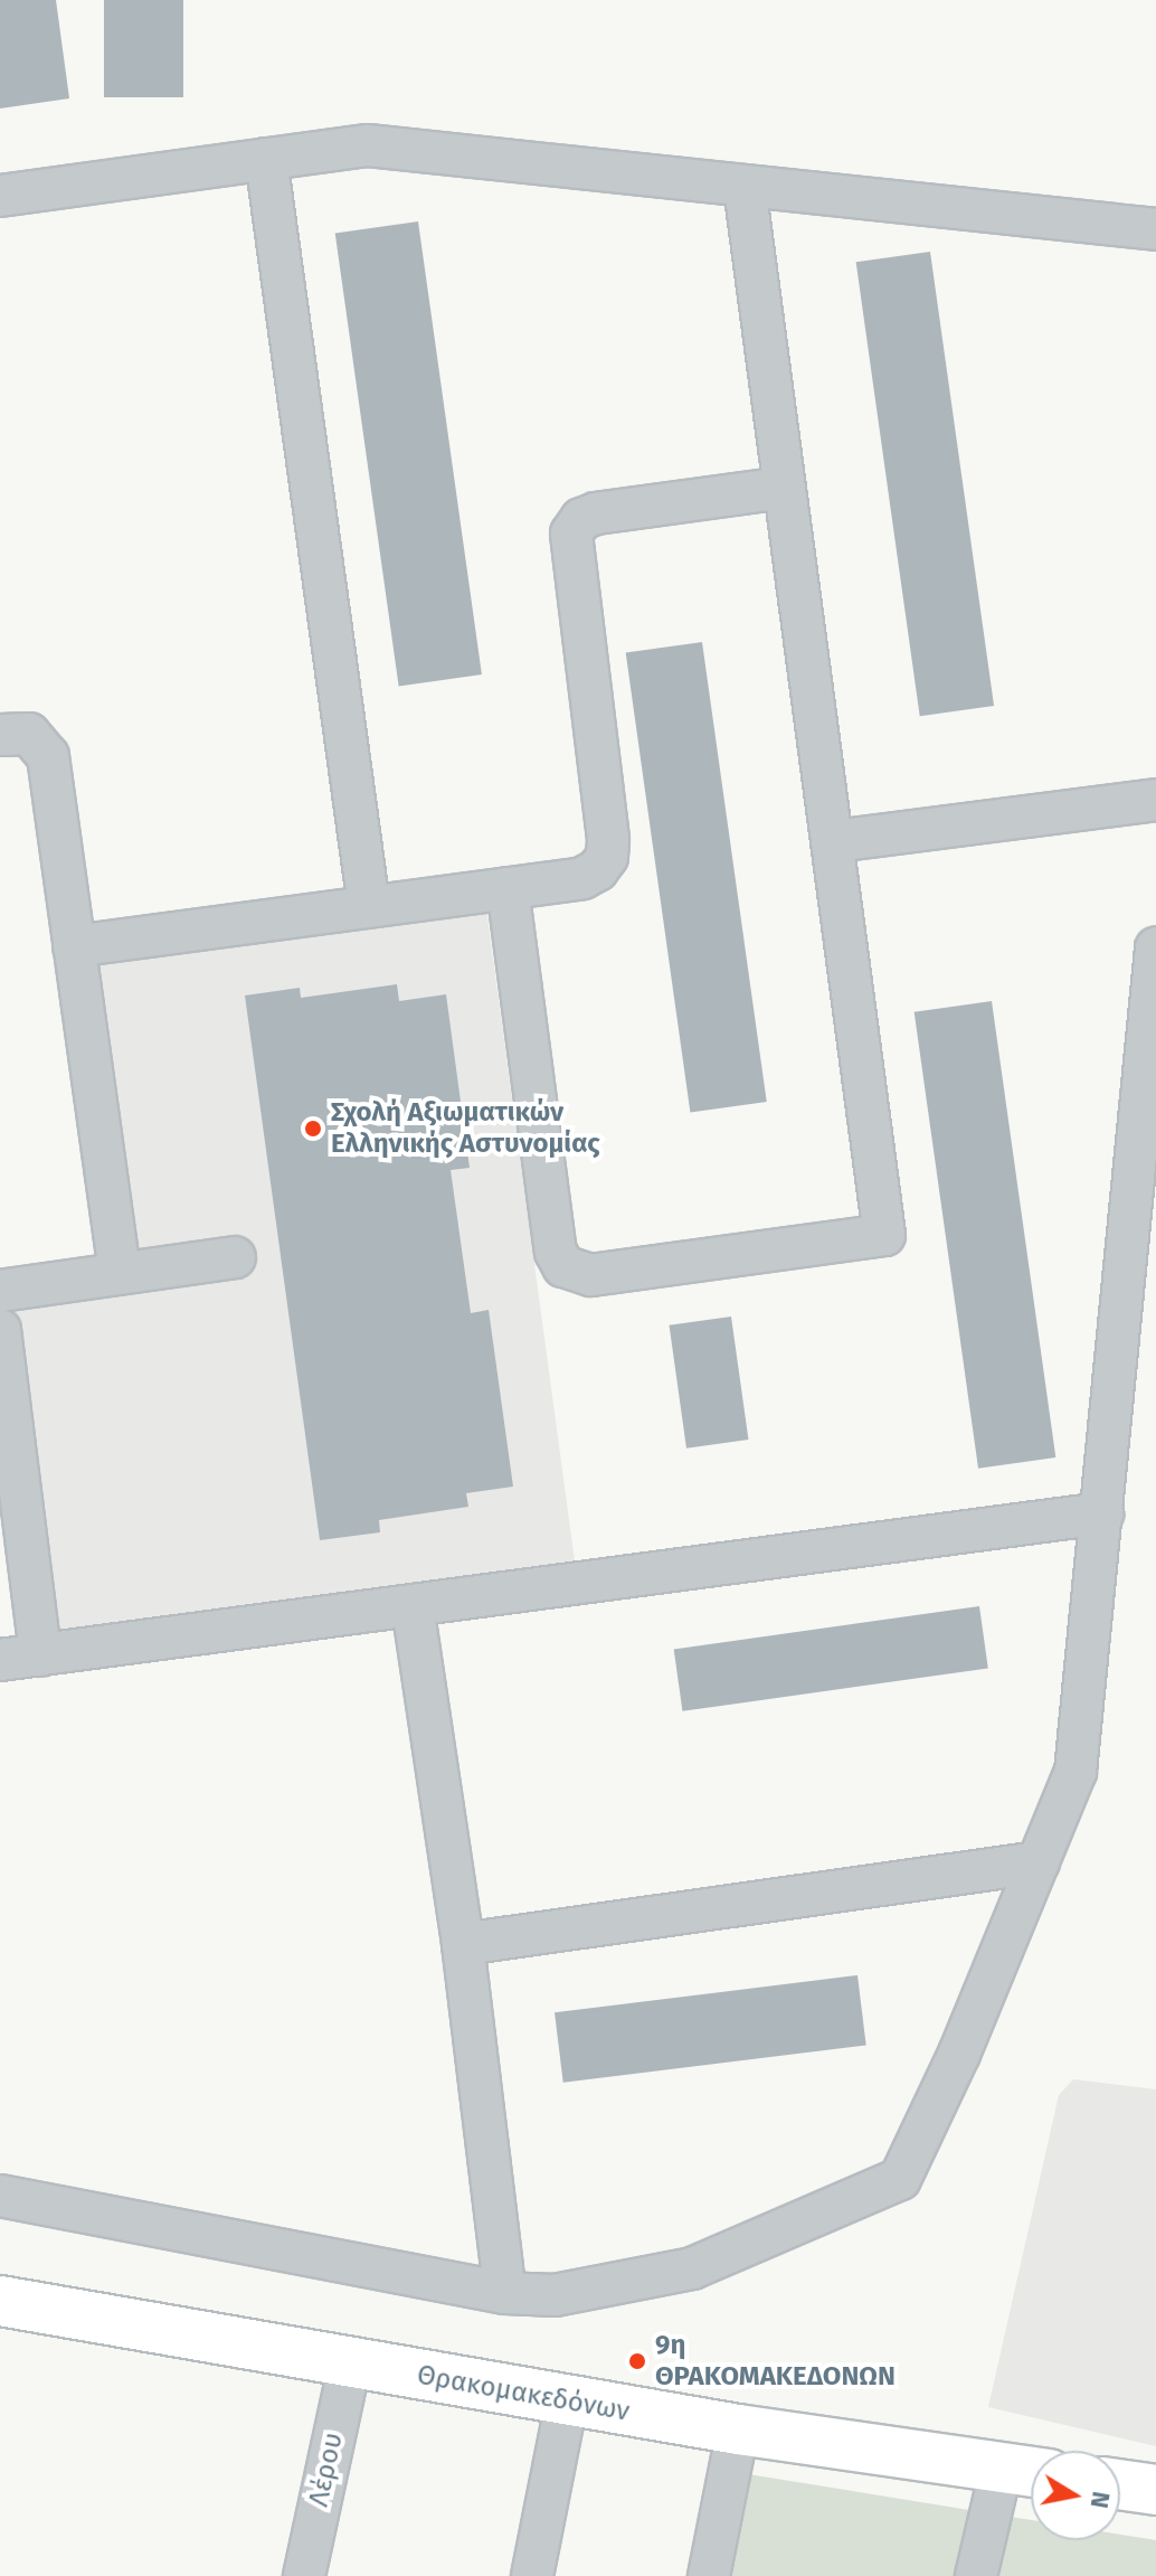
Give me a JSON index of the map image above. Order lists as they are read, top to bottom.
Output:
{
  "streets": {
    "main road": ["Θρακομακεδόνων"],
    "street": ["Λέρου"]
  },
  "crossings": [
    ["Θρακομακεδόνων", "Λέρου"]
  ],
  "places": ["Σχολή Αξιωματικών Ελληνικής Αστυνομίας", "9η ΘΡΑΚΟΜΑΚΕΔΟΝΩΝ"],
  "north": "right"
}
